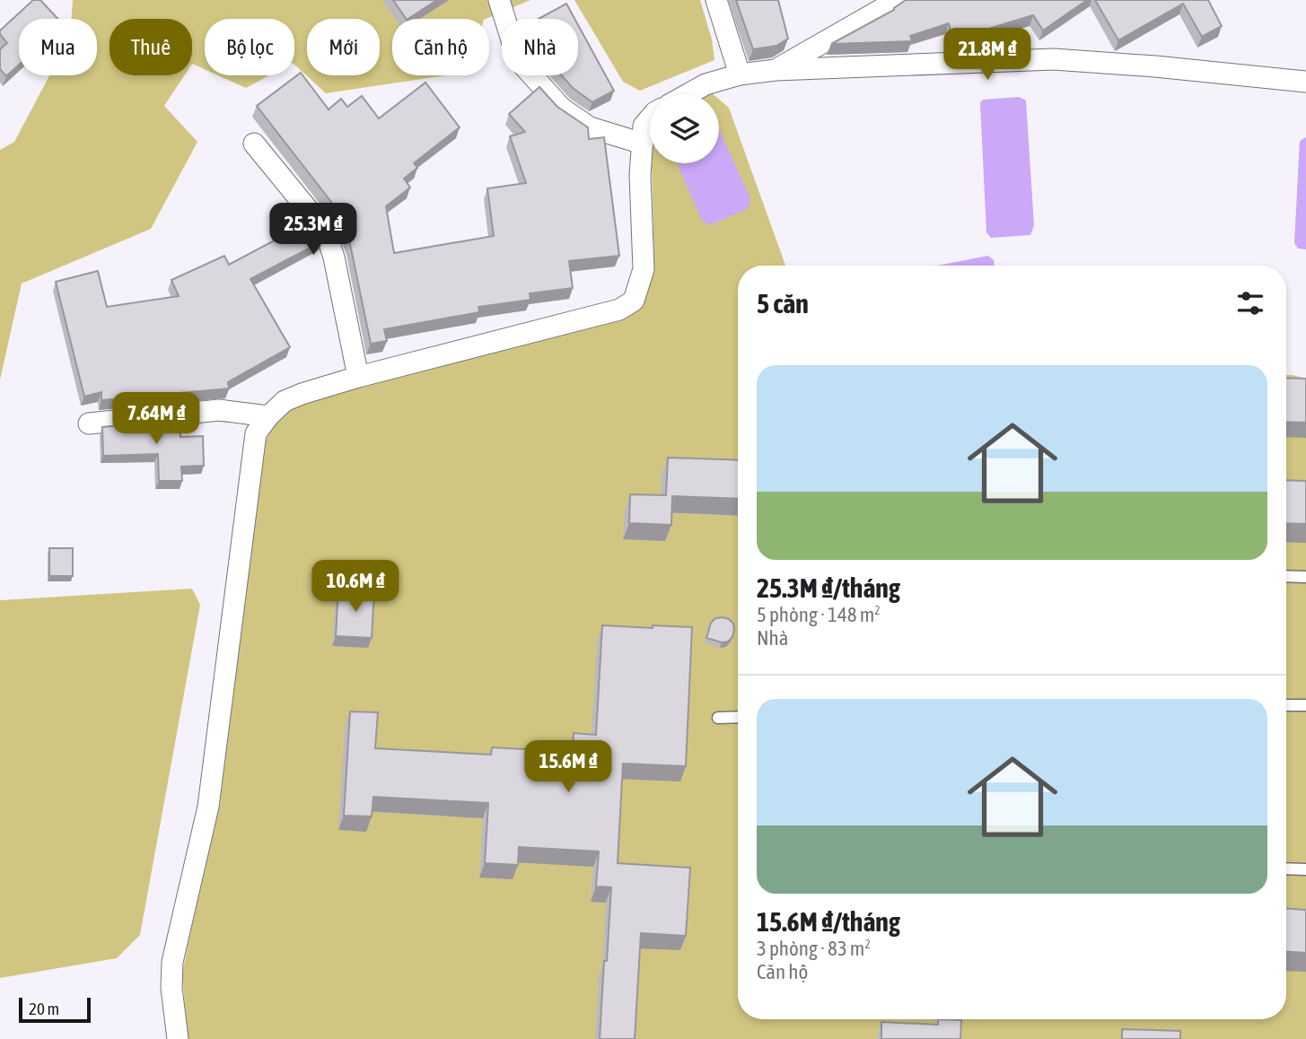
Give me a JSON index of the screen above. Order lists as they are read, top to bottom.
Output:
{
  "scale_bar": "20 m",
  "page": {
    "chip": [
      "Mua",
      "Thuê",
      "Bộ lọc",
      "Mới",
      "Căn hộ",
      "Nhà"
    ],
    "price": [
      "21.8M ₫",
      "25.3M ₫",
      "7.64M ₫",
      "10.6M ₫",
      "15.6M ₫"
    ],
    "heading": "5 căn",
    "list": [
      {
        "name": "25.3M ₫/tháng",
        "note": "5 phòng · 148 m² · Nhà"
      },
      {
        "name": "15.6M ₫/tháng",
        "note": "3 phòng · 83 m² · Căn hộ"
      }
    ],
    "scale": "20 m"
  }
}
